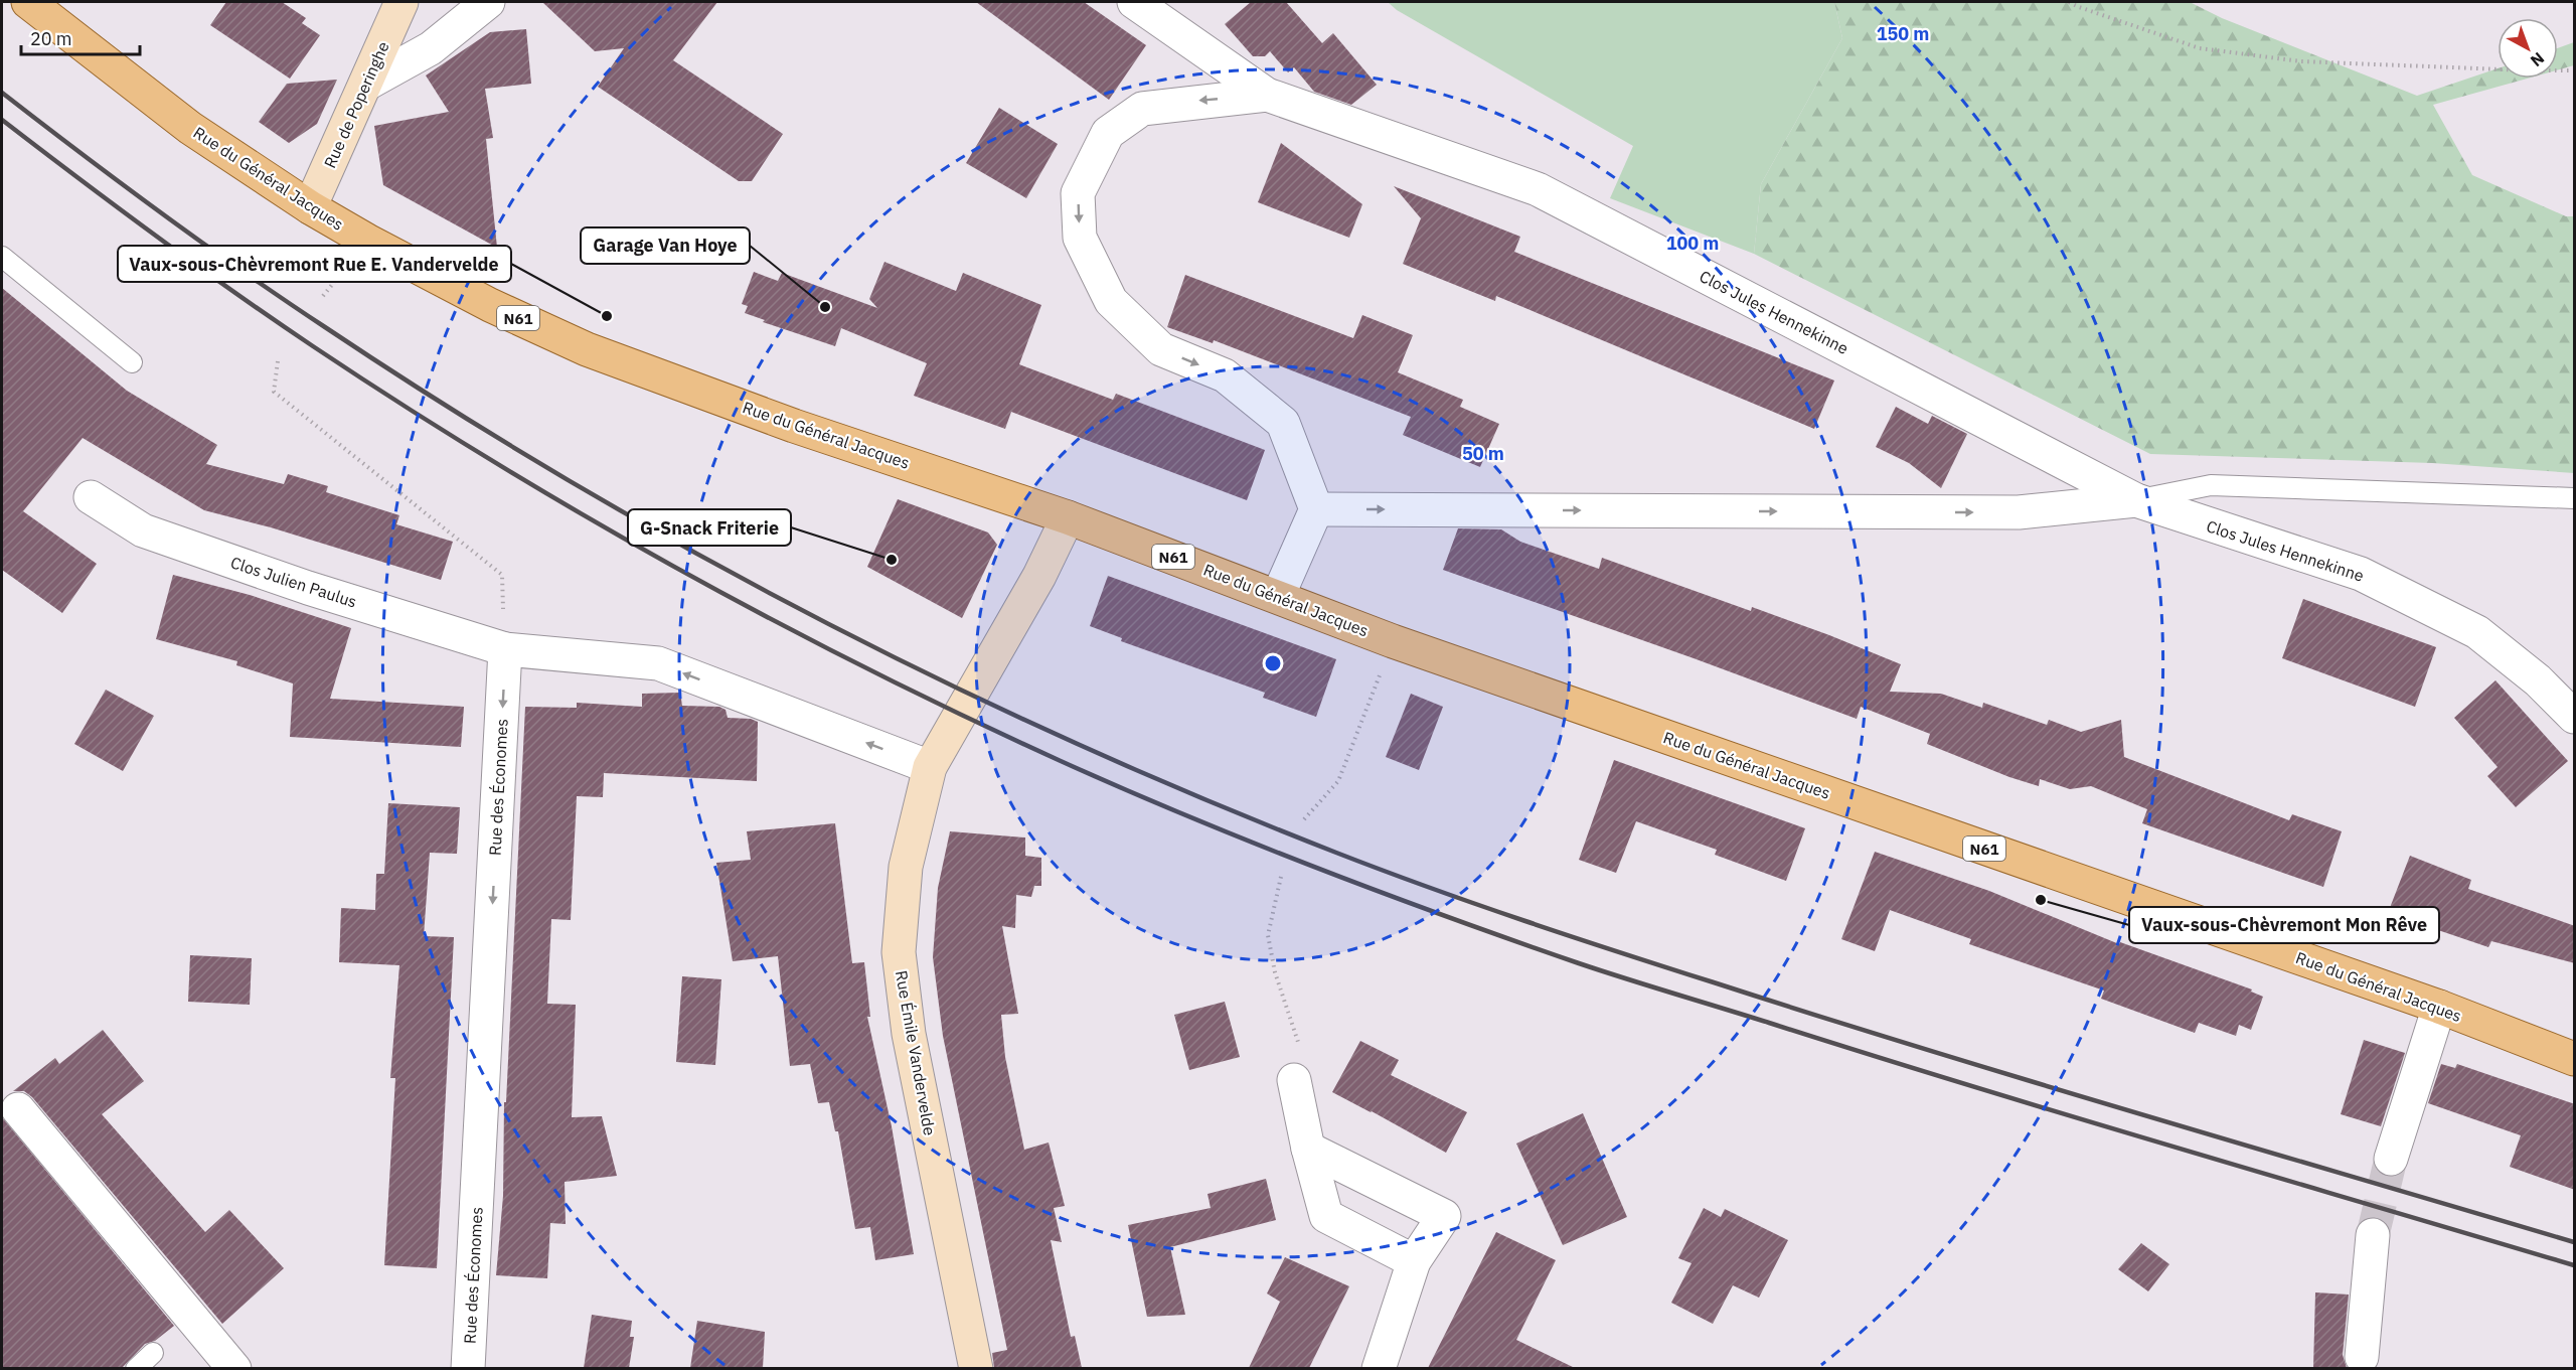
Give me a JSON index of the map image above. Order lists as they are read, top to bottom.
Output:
{
  "streets": {
    "main road": [
      "Rue de Poperinghe",
      "Rue du Général Jacques",
      "N61",
      "Rue Émile Vandervelde"
    ],
    "street": ["Clos Jules Hennekinne", "Clos Julien Paulus", "Rue des Économes"]
  },
  "crossings": [
    ["Rue de Poperinghe", "Rue du Général Jacques"],
    ["Rue du Général Jacques", "Rue Émile Vandervelde"],
    ["Clos Julien Paulus", "Rue des Économes"]
  ],
  "one_way": ["Rue des Économes"],
  "places": [
    "Garage Van Hoye",
    "Vaux-sous-Chèvremont Rue E. Vandervelde",
    "G-Snack Friterie",
    "Vaux-sous-Chèvremont Mon Rêve"
  ],
  "scale_bar": "20 m",
  "north": "bottom right",
  "rings": ["150 m", "100 m", "50 m"]
}
